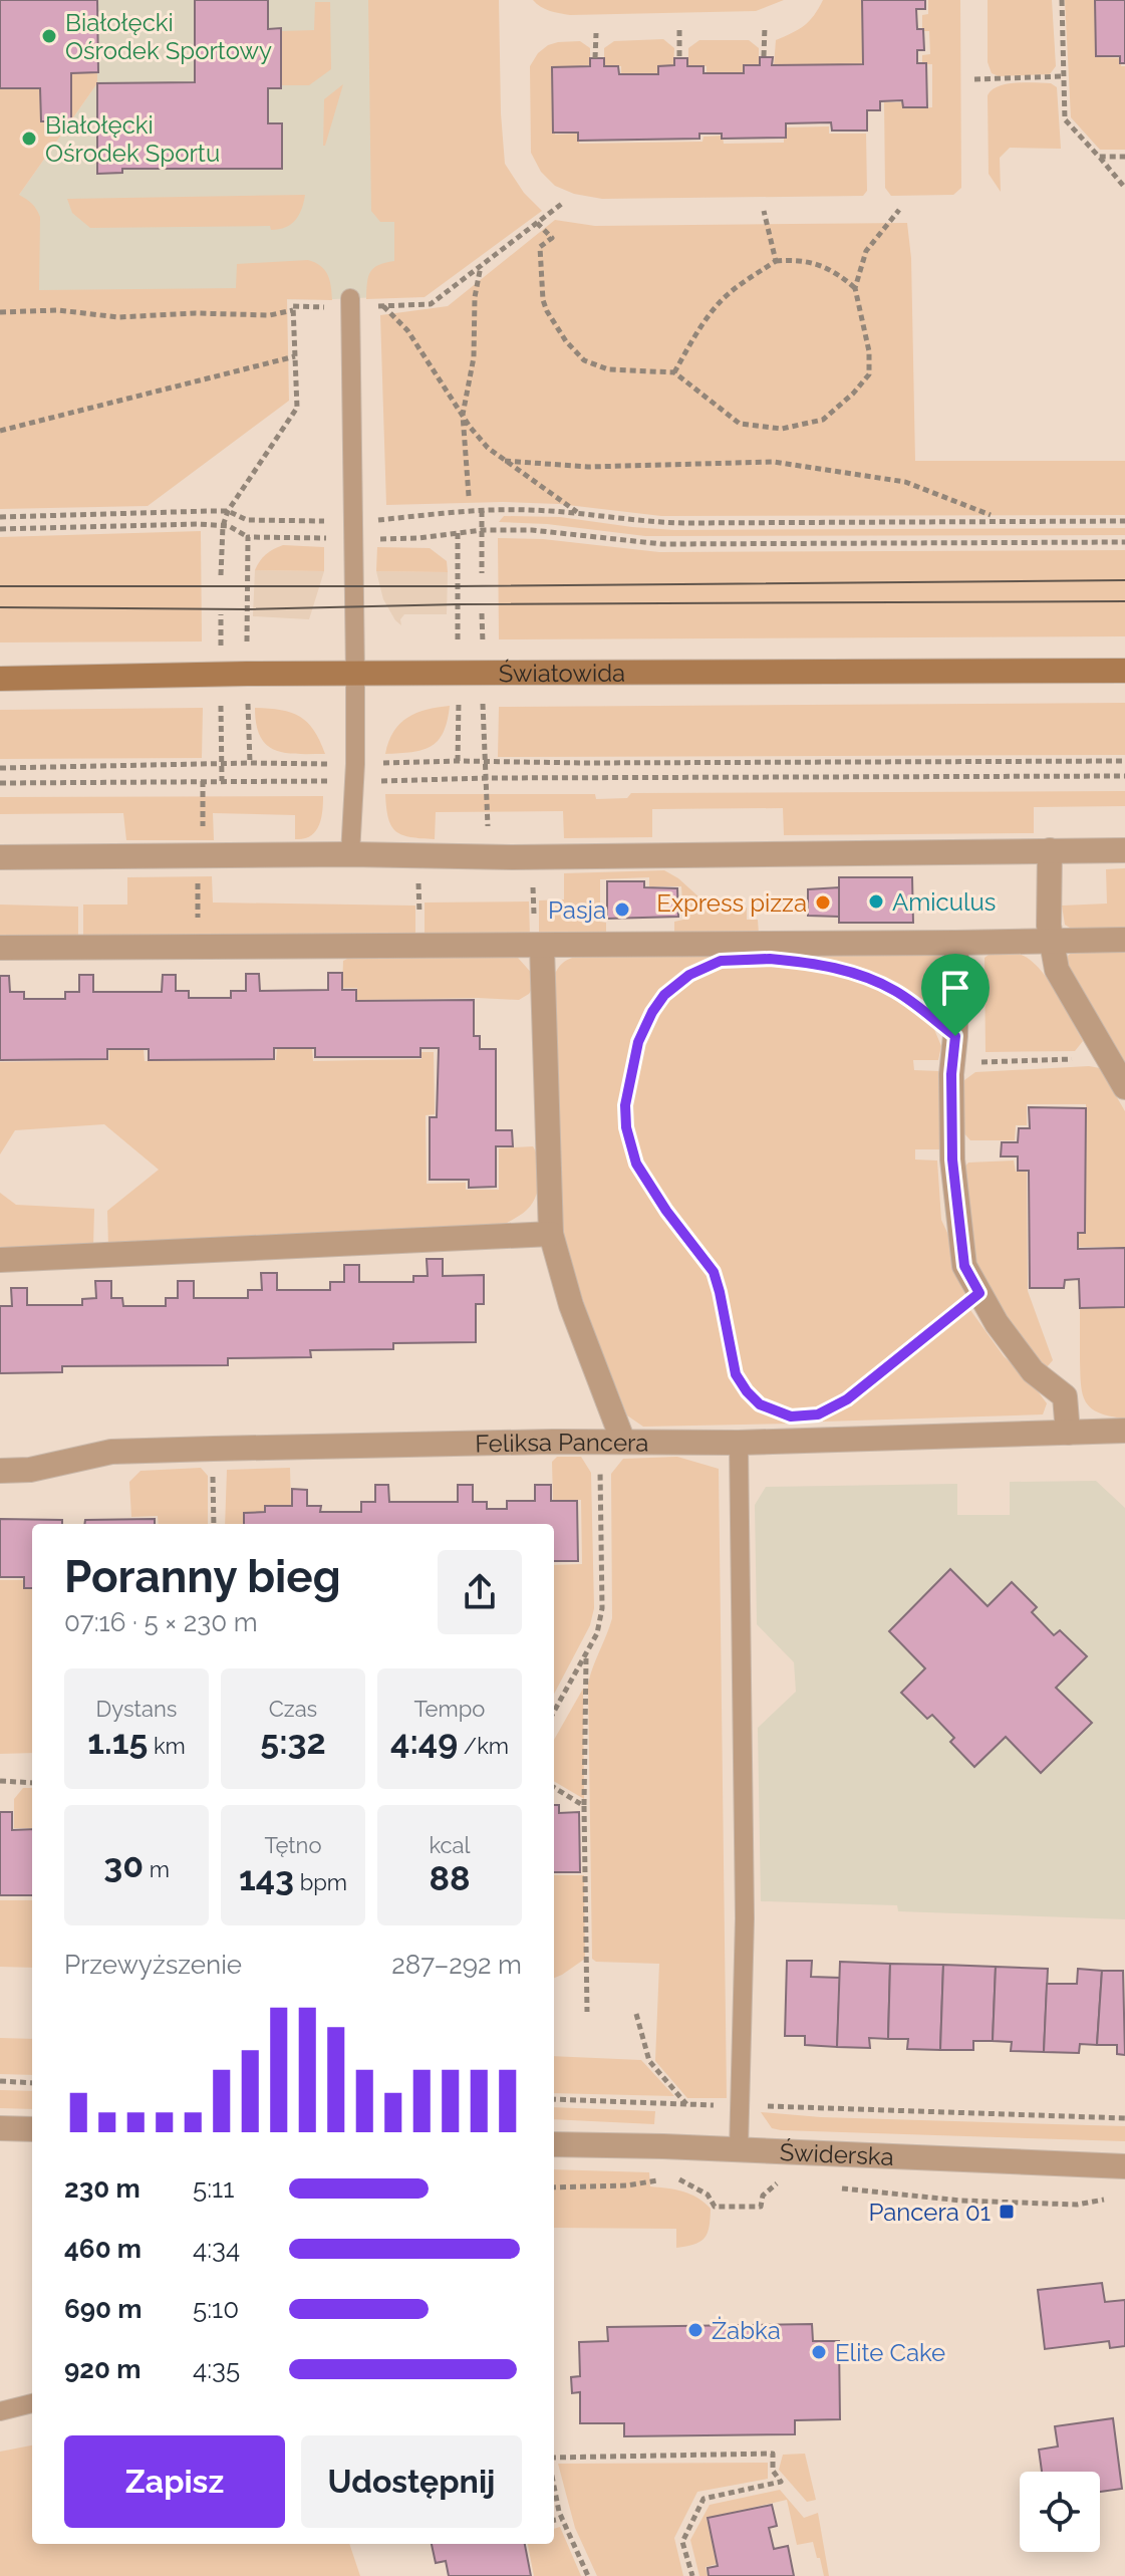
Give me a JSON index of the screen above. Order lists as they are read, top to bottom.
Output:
{
  "streets": {
    "street": ["Światowida", "Feliksa Pancera", "Świderska"]
  },
  "places": {
    "other": [
      "Białołęcki Ośrodek Sportowy",
      "Białołęcki Ośrodek Sportu",
      "Amiculus",
      "Express pizza",
      "Pasja",
      "Żabka",
      "Elite Cake"
    ],
    "transit": ["Pancera 01"]
  },
  "page": {
    "heading": ["Poranny bieg", "07:16 · 5 × 230 m"],
    "stats": [
      ["Dystans", "1.15 km"],
      ["Czas", "5:32"],
      ["Tempo", "4:49 /km"],
      ["30 m"],
      ["Tętno", "143 bpm"],
      ["kcal", "88"]
    ],
    "chart": ["Przewyższenie", "287–292 m"],
    "list": [
      {
        "name": "230 m",
        "note": "5:11"
      },
      {
        "name": "460 m",
        "note": "4:34"
      },
      {
        "name": "690 m",
        "note": "5:10"
      },
      {
        "name": "920 m",
        "note": "4:35"
      }
    ],
    "buttons": ["Zapisz", "Udostępnij"]
  }
}
